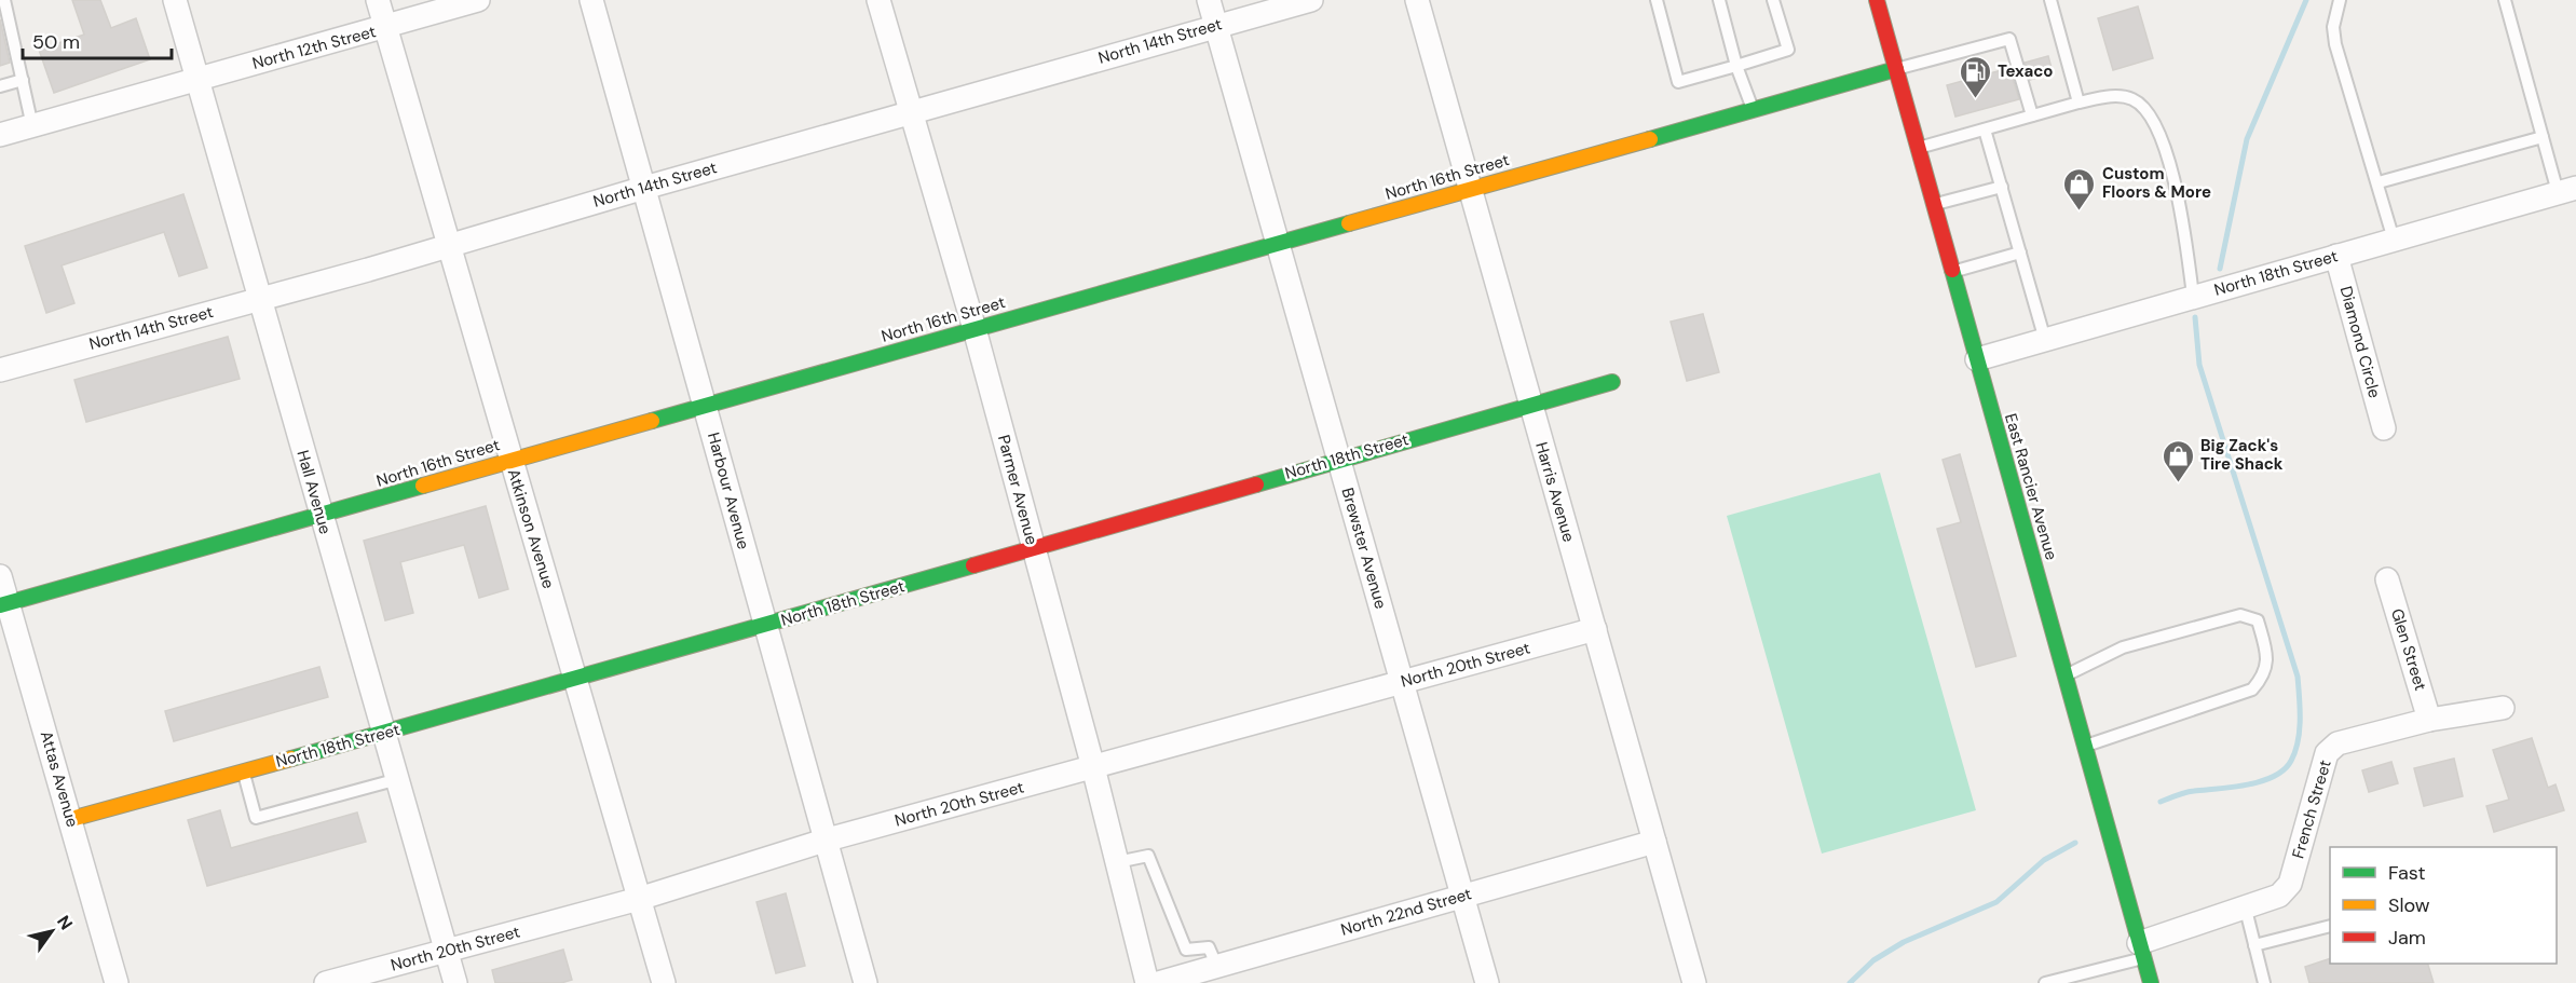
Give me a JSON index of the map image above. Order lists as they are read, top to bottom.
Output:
{
  "streets": {
    "street": [
      "North 14th Street",
      "North 12th Street",
      "North 16th Street",
      "North 18th Street",
      "Diamond Circle",
      "East Rancier Avenue",
      "Parmer Avenue",
      "Harbour Avenue",
      "Hall Avenue",
      "Harris Avenue",
      "Atkinson Avenue",
      "Brewster Avenue",
      "Glen Street",
      "North 20th Street",
      "Attas Avenue",
      "French Street",
      "North 22nd Street"
    ]
  },
  "crossings": [
    ["North 14th Street", "Parmer Avenue"],
    ["North 14th Street", "Harbour Avenue"],
    ["North 14th Street", "Hall Avenue"],
    ["North 14th Street", "Atkinson Avenue"],
    ["North 14th Street", "Brewster Avenue"],
    ["North 12th Street", "Hall Avenue"],
    ["North 12th Street", "Atkinson Avenue"],
    ["North 16th Street", "East Rancier Avenue"],
    ["North 16th Street", "Parmer Avenue"],
    ["North 16th Street", "Harbour Avenue"],
    ["North 16th Street", "Hall Avenue"],
    ["North 16th Street", "Harris Avenue"],
    ["North 16th Street", "Atkinson Avenue"],
    ["North 16th Street", "Brewster Avenue"],
    ["North 16th Street", "Attas Avenue"],
    ["North 18th Street", "Diamond Circle"],
    ["North 18th Street", "East Rancier Avenue"],
    ["North 18th Street", "Parmer Avenue"],
    ["North 18th Street", "Harbour Avenue"],
    ["North 18th Street", "Hall Avenue"],
    ["North 18th Street", "Harris Avenue"],
    ["North 18th Street", "Atkinson Avenue"],
    ["North 18th Street", "Brewster Avenue"],
    ["North 18th Street", "Attas Avenue"],
    ["East Rancier Avenue", "French Street"],
    ["Parmer Avenue", "North 20th Street"],
    ["Harbour Avenue", "North 20th Street"],
    ["Hall Avenue", "North 20th Street"],
    ["Harris Avenue", "North 20th Street"],
    ["Harris Avenue", "North 22nd Street"],
    ["Atkinson Avenue", "North 20th Street"],
    ["Brewster Avenue", "North 20th Street"],
    ["Brewster Avenue", "North 22nd Street"],
    ["Glen Street", "French Street"]
  ],
  "places": {
    "fuel station": ["Texaco"],
    "shop": ["Custom Floors & More", "Big Zack's Tire Shack"]
  },
  "legend": ["Fast", "Slow", "Jam"],
  "scale_bar": "50 m",
  "north": "top right"
}
